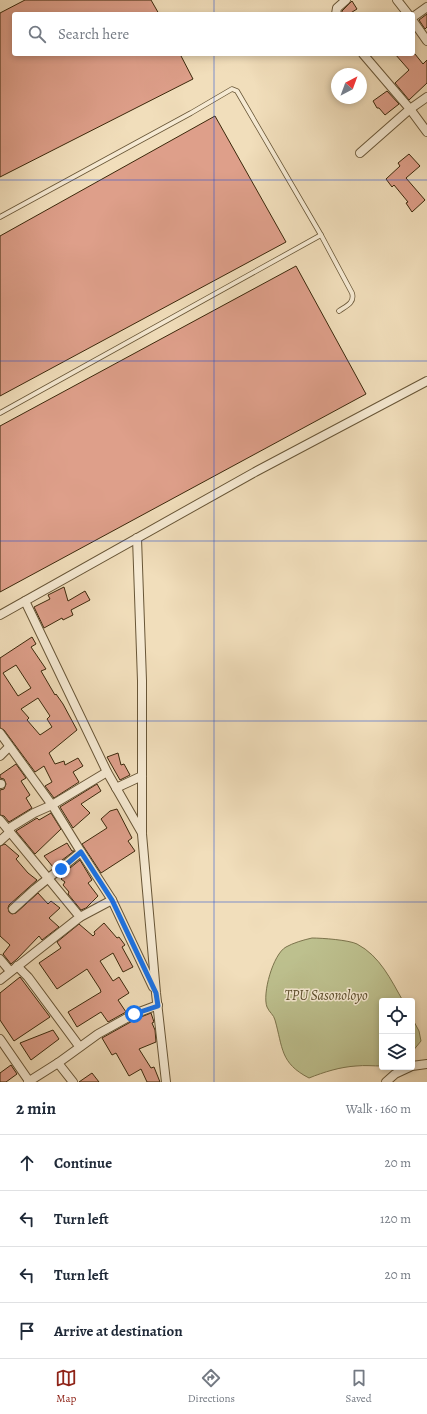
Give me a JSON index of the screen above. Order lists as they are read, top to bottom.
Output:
{
  "parks": ["TPU Sasonoloyo"],
  "north": "top right",
  "page": {
    "search": "Search here",
    "heading": ["2 min", "Walk · 160 m"],
    "list": [
      ["Continue", "20 m"],
      ["Turn left", "120 m"],
      ["Turn left", "20 m"],
      "Arrive at destination"
    ],
    "nav": ["Map", "Directions", "Saved"]
  }
}
